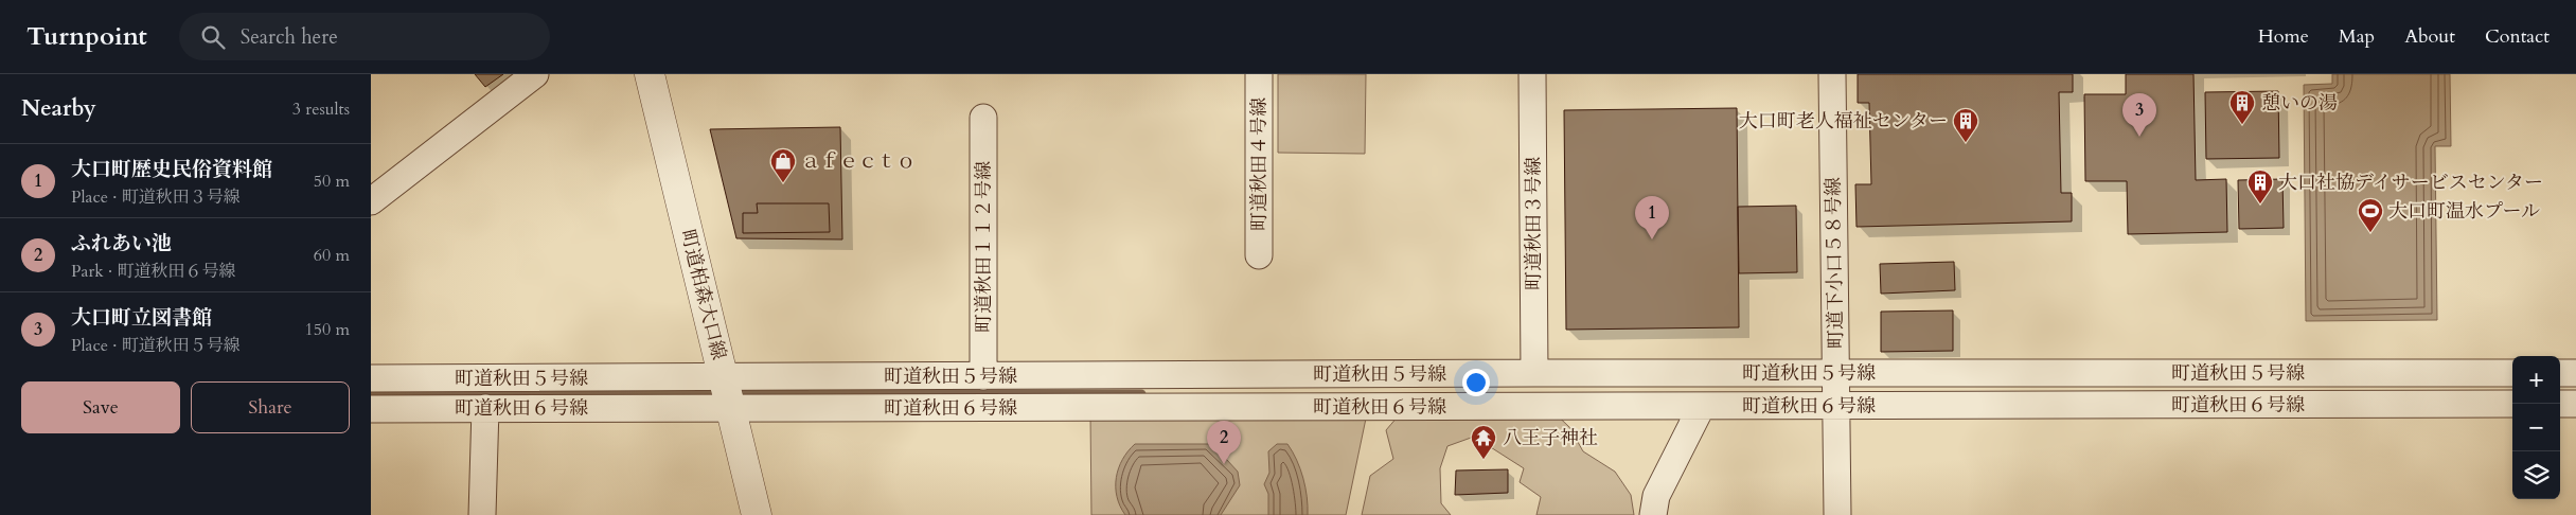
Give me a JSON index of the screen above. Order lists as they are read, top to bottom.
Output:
{
  "streets": {
    "street": [
      "町道秋田４号線",
      "町道秋田３号線",
      "町道秋田１１２号線",
      "町道下小口５８号線",
      "町道柏森大口線",
      "町道秋田５号線",
      "町道秋田６号線"
    ]
  },
  "crossings": [
    ["町道秋田３号線", "町道秋田５号線"],
    ["町道秋田１１２号線", "町道秋田５号線"],
    ["町道下小口５８号線", "町道秋田５号線"],
    ["町道下小口５８号線", "町道秋田６号線"],
    ["町道柏森大口線", "町道秋田５号線"],
    ["町道柏森大口線", "町道秋田６号線"]
  ],
  "places": {
    "building": ["憩いの湯", "大口町老人福祉センター", "大口社協デイサービスセンター"],
    "shop": ["ａｆｅｃｔｏ"],
    "sports": ["大口町温水プール"],
    "temple": ["八王子神社"]
  },
  "page": {
    "header": "Turnpoint",
    "search": "Search here",
    "nav": [
      "Home",
      "Map",
      "About",
      "Contact"
    ],
    "heading": ["Nearby", "3 results"],
    "pins": ["3", "1", "2"],
    "list": [
      {
        "mark": "1",
        "name": "大口町歴史民俗資料館",
        "note": "Place · 町道秋田３号線",
        "value": "50 m"
      },
      {
        "mark": "2",
        "name": "ふれあい池",
        "note": "Park · 町道秋田６号線",
        "value": "60 m"
      },
      {
        "mark": "3",
        "name": "大口町立図書館",
        "note": "Place · 町道秋田５号線",
        "value": "150 m"
      }
    ],
    "map_buttons": ["+", "−"],
    "buttons": ["Save", "Share"]
  }
}
